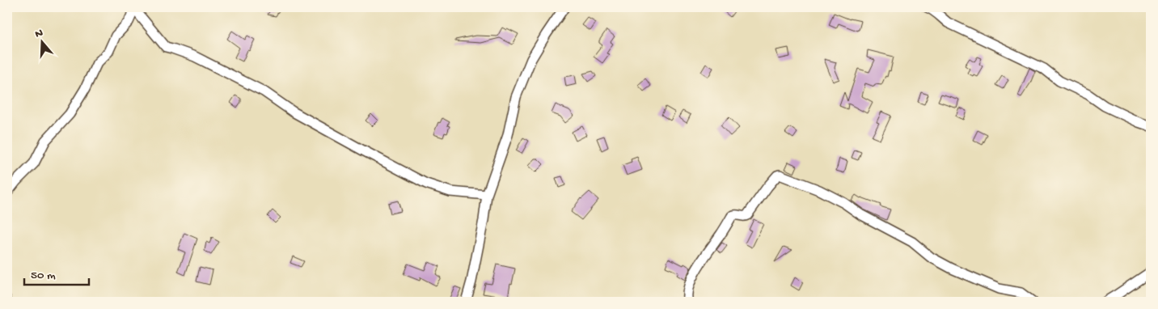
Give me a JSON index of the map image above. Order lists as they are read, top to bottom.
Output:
{
  "scale_bar": "50 m",
  "north": "top"
}
